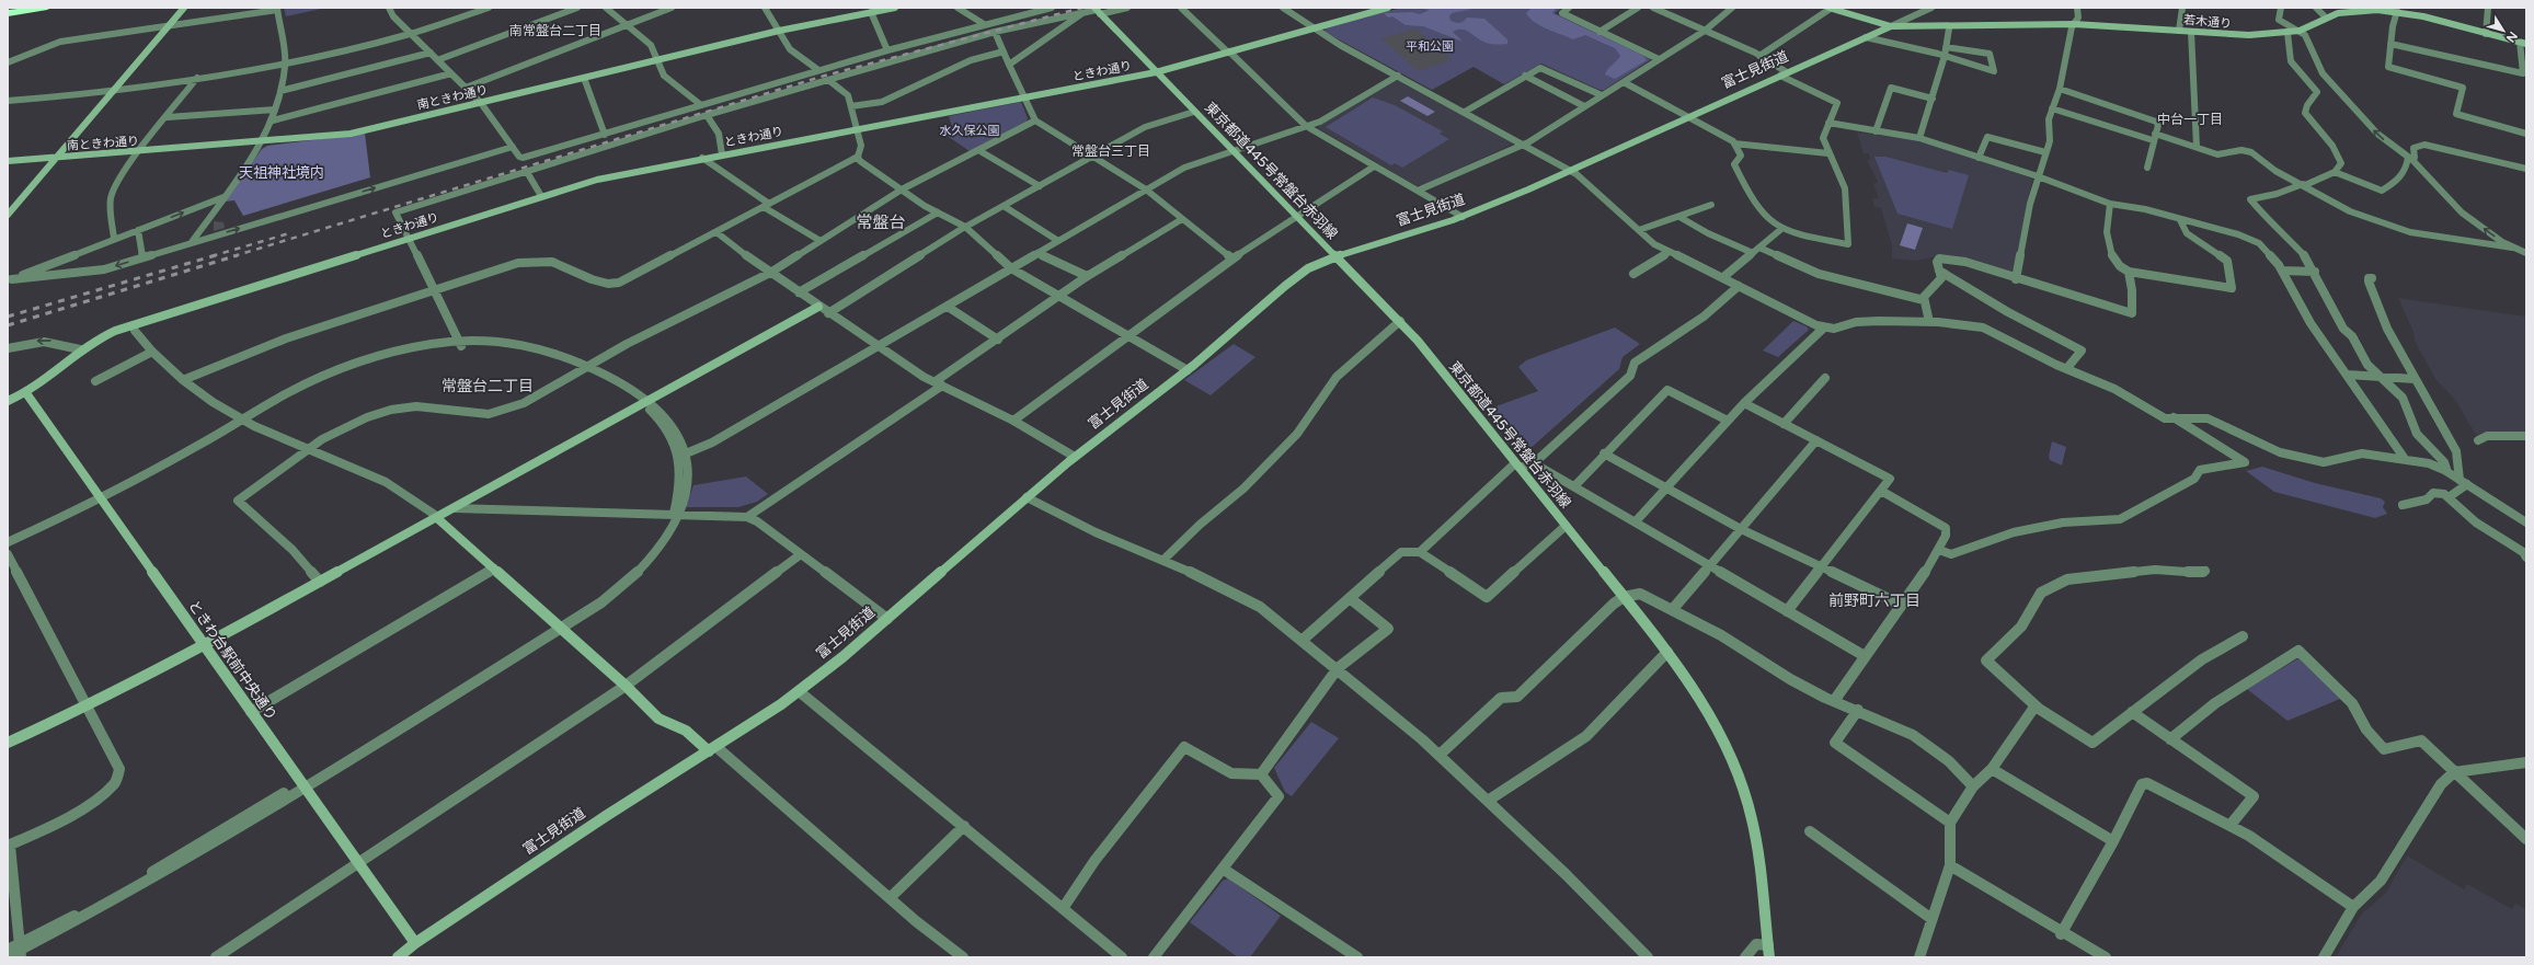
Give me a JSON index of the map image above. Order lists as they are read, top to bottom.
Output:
{
  "streets": {
    "street": [
      "若木通り",
      "富士見街道",
      "ときわ通り",
      "南ときわ通り",
      "東京都道445号常盤台赤羽線",
      "ときわ台駅前中央通り"
    ]
  },
  "crossings": [
    ["若木通り", "富士見街道"],
    ["富士見街道", "東京都道445号常盤台赤羽線"],
    ["富士見街道", "ときわ台駅前中央通り"],
    ["ときわ通り", "東京都道445号常盤台赤羽線"],
    ["ときわ通り", "ときわ台駅前中央通り"]
  ],
  "districts": [
    "南常盤台二丁目",
    "中台一丁目",
    "常盤台三丁目",
    "常盤台",
    "常盤台二丁目",
    "前野町六丁目"
  ],
  "parks": ["平和公園", "水久保公園", "天祖神社境内"],
  "north": "bottom right"
}
